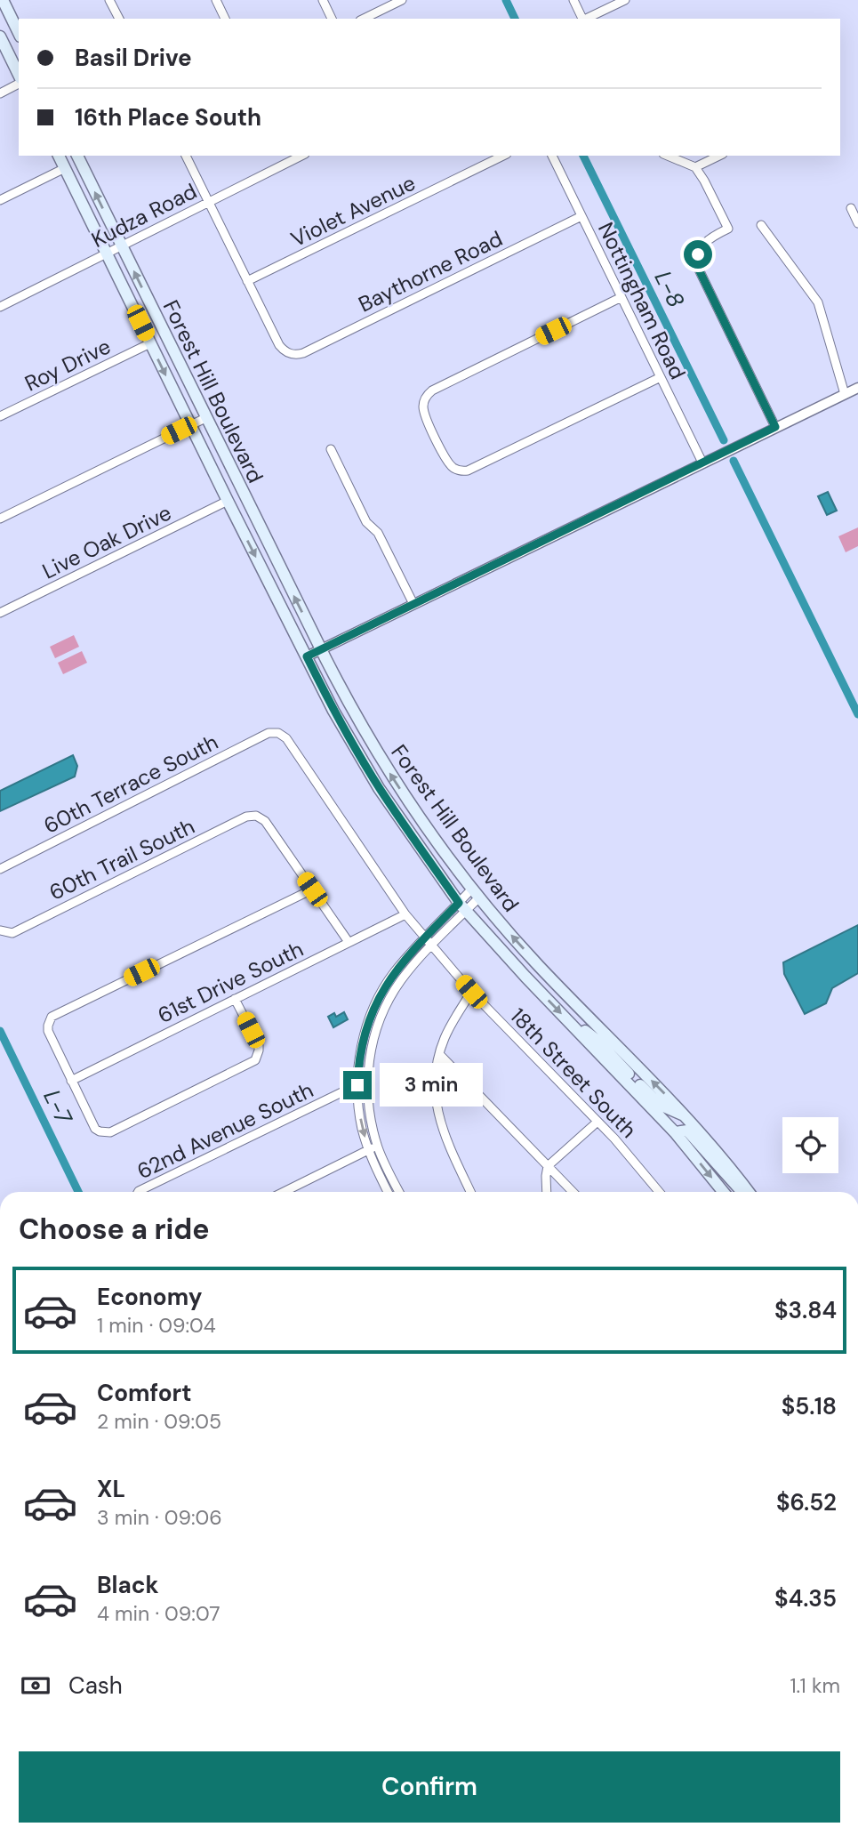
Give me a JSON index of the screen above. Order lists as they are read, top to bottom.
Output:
{
  "streets": {
    "main road": ["Forest Hill Boulevard"],
    "street": [
      "Violet Avenue",
      "Kudza Road",
      "Baythorne Road",
      "Nottingham Road",
      "Roy Drive",
      "Live Oak Drive",
      "60th Terrace South",
      "60th Trail South",
      "61st Drive South",
      "18th Street South",
      "62nd Avenue South"
    ]
  },
  "crossings": [
    ["Violet Avenue", "Baythorne Road"],
    ["Kudza Road", "Forest Hill Boulevard"],
    ["Baythorne Road", "Nottingham Road"],
    ["Roy Drive", "Forest Hill Boulevard"],
    ["Forest Hill Boulevard", "Live Oak Drive"],
    ["60th Terrace South", "18th Street South"],
    ["61st Drive South", "18th Street South"]
  ],
  "water": ["L-8", "L-7"],
  "page": {
    "banner": ["Basil Drive", "16th Place South"],
    "bubble": "3 min",
    "heading": "Choose a ride",
    "list": [
      {
        "name": "Economy",
        "note": "1 min · 09:04",
        "value": "$3.84"
      },
      {
        "name": "Comfort",
        "note": "2 min · 09:05",
        "value": "$5.18"
      },
      {
        "name": "XL",
        "note": "3 min · 09:06",
        "value": "$6.52"
      },
      {
        "name": "Black",
        "note": "4 min · 09:07",
        "value": "$4.35"
      }
    ],
    "pay": ["Cash", "1.1 km"],
    "buttons": "Confirm"
  }
}
